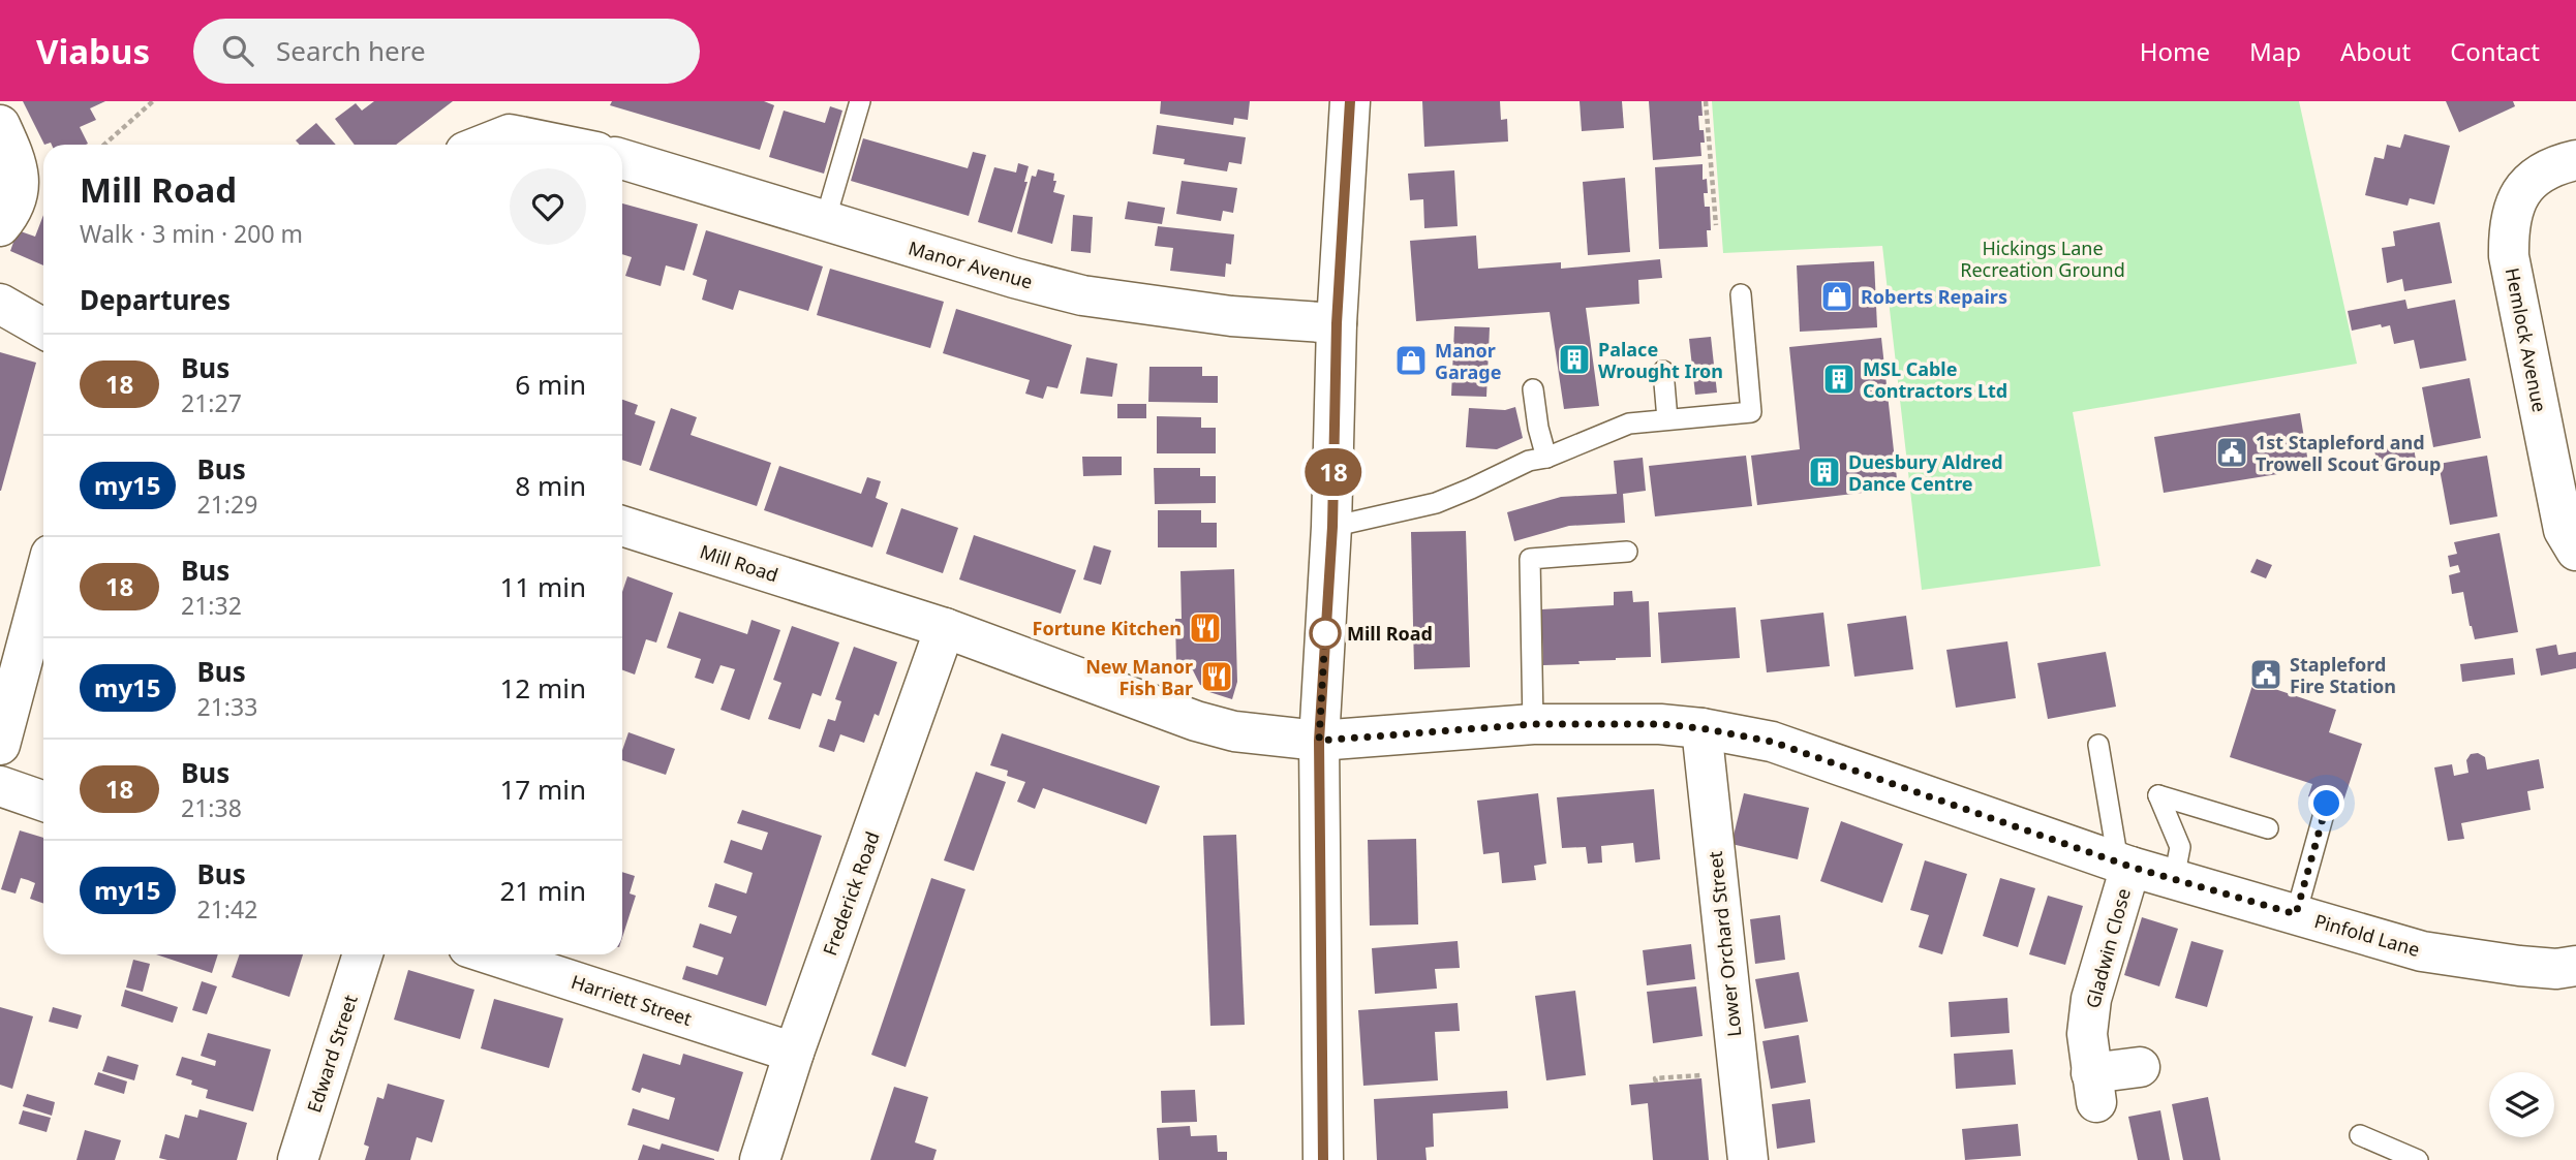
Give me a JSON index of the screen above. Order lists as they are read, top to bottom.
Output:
{
  "streets": {
    "street": [
      "Manor Avenue",
      "Hemlock Avenue",
      "Mill Road",
      "Frederick Road",
      "Pinfold Lane",
      "Lower Orchard Street",
      "Gladwin Close",
      "Harriett Street",
      "Edward Street"
    ]
  },
  "crossings": [
    ["Mill Road", "Frederick Road"],
    ["Mill Road", "Pinfold Lane"],
    ["Frederick Road", "Harriett Street"],
    ["Pinfold Lane", "Lower Orchard Street"],
    ["Pinfold Lane", "Gladwin Close"]
  ],
  "parks": ["Hickings Lane Recreation Ground"],
  "places": {
    "shop": ["Roberts Repairs", "Manor Garage"],
    "building": ["Palace Wrought Iron", "MSL Cable Contractors Ltd", "Duesbury Aldred Dance Centre"],
    "public building": ["1st Stapleford and Trowell Scout Group", "Stapleford Fire Station"],
    "restaurant": ["Fortune Kitchen", "New Manor Fish Bar"],
    "other": ["Mill Road"]
  },
  "lines": ["bus line 18"],
  "page": {
    "header": "Viabus",
    "search": "Search here",
    "nav": [
      "Home",
      "Map",
      "About",
      "Contact"
    ],
    "on_map": "18",
    "heading": [
      ["Mill Road", "Walk · 3 min · 200 m"],
      "Departures"
    ],
    "list": [
      {
        "mark": "18",
        "name": "Bus",
        "note": "21:27",
        "value": "6 min"
      },
      {
        "mark": "my15",
        "name": "Bus",
        "note": "21:29",
        "value": "8 min"
      },
      {
        "mark": "18",
        "name": "Bus",
        "note": "21:32",
        "value": "11 min"
      },
      {
        "mark": "my15",
        "name": "Bus",
        "note": "21:33",
        "value": "12 min"
      },
      {
        "mark": "18",
        "name": "Bus",
        "note": "21:38",
        "value": "17 min"
      },
      {
        "mark": "my15",
        "name": "Bus",
        "note": "21:42",
        "value": "21 min"
      }
    ]
  }
}
